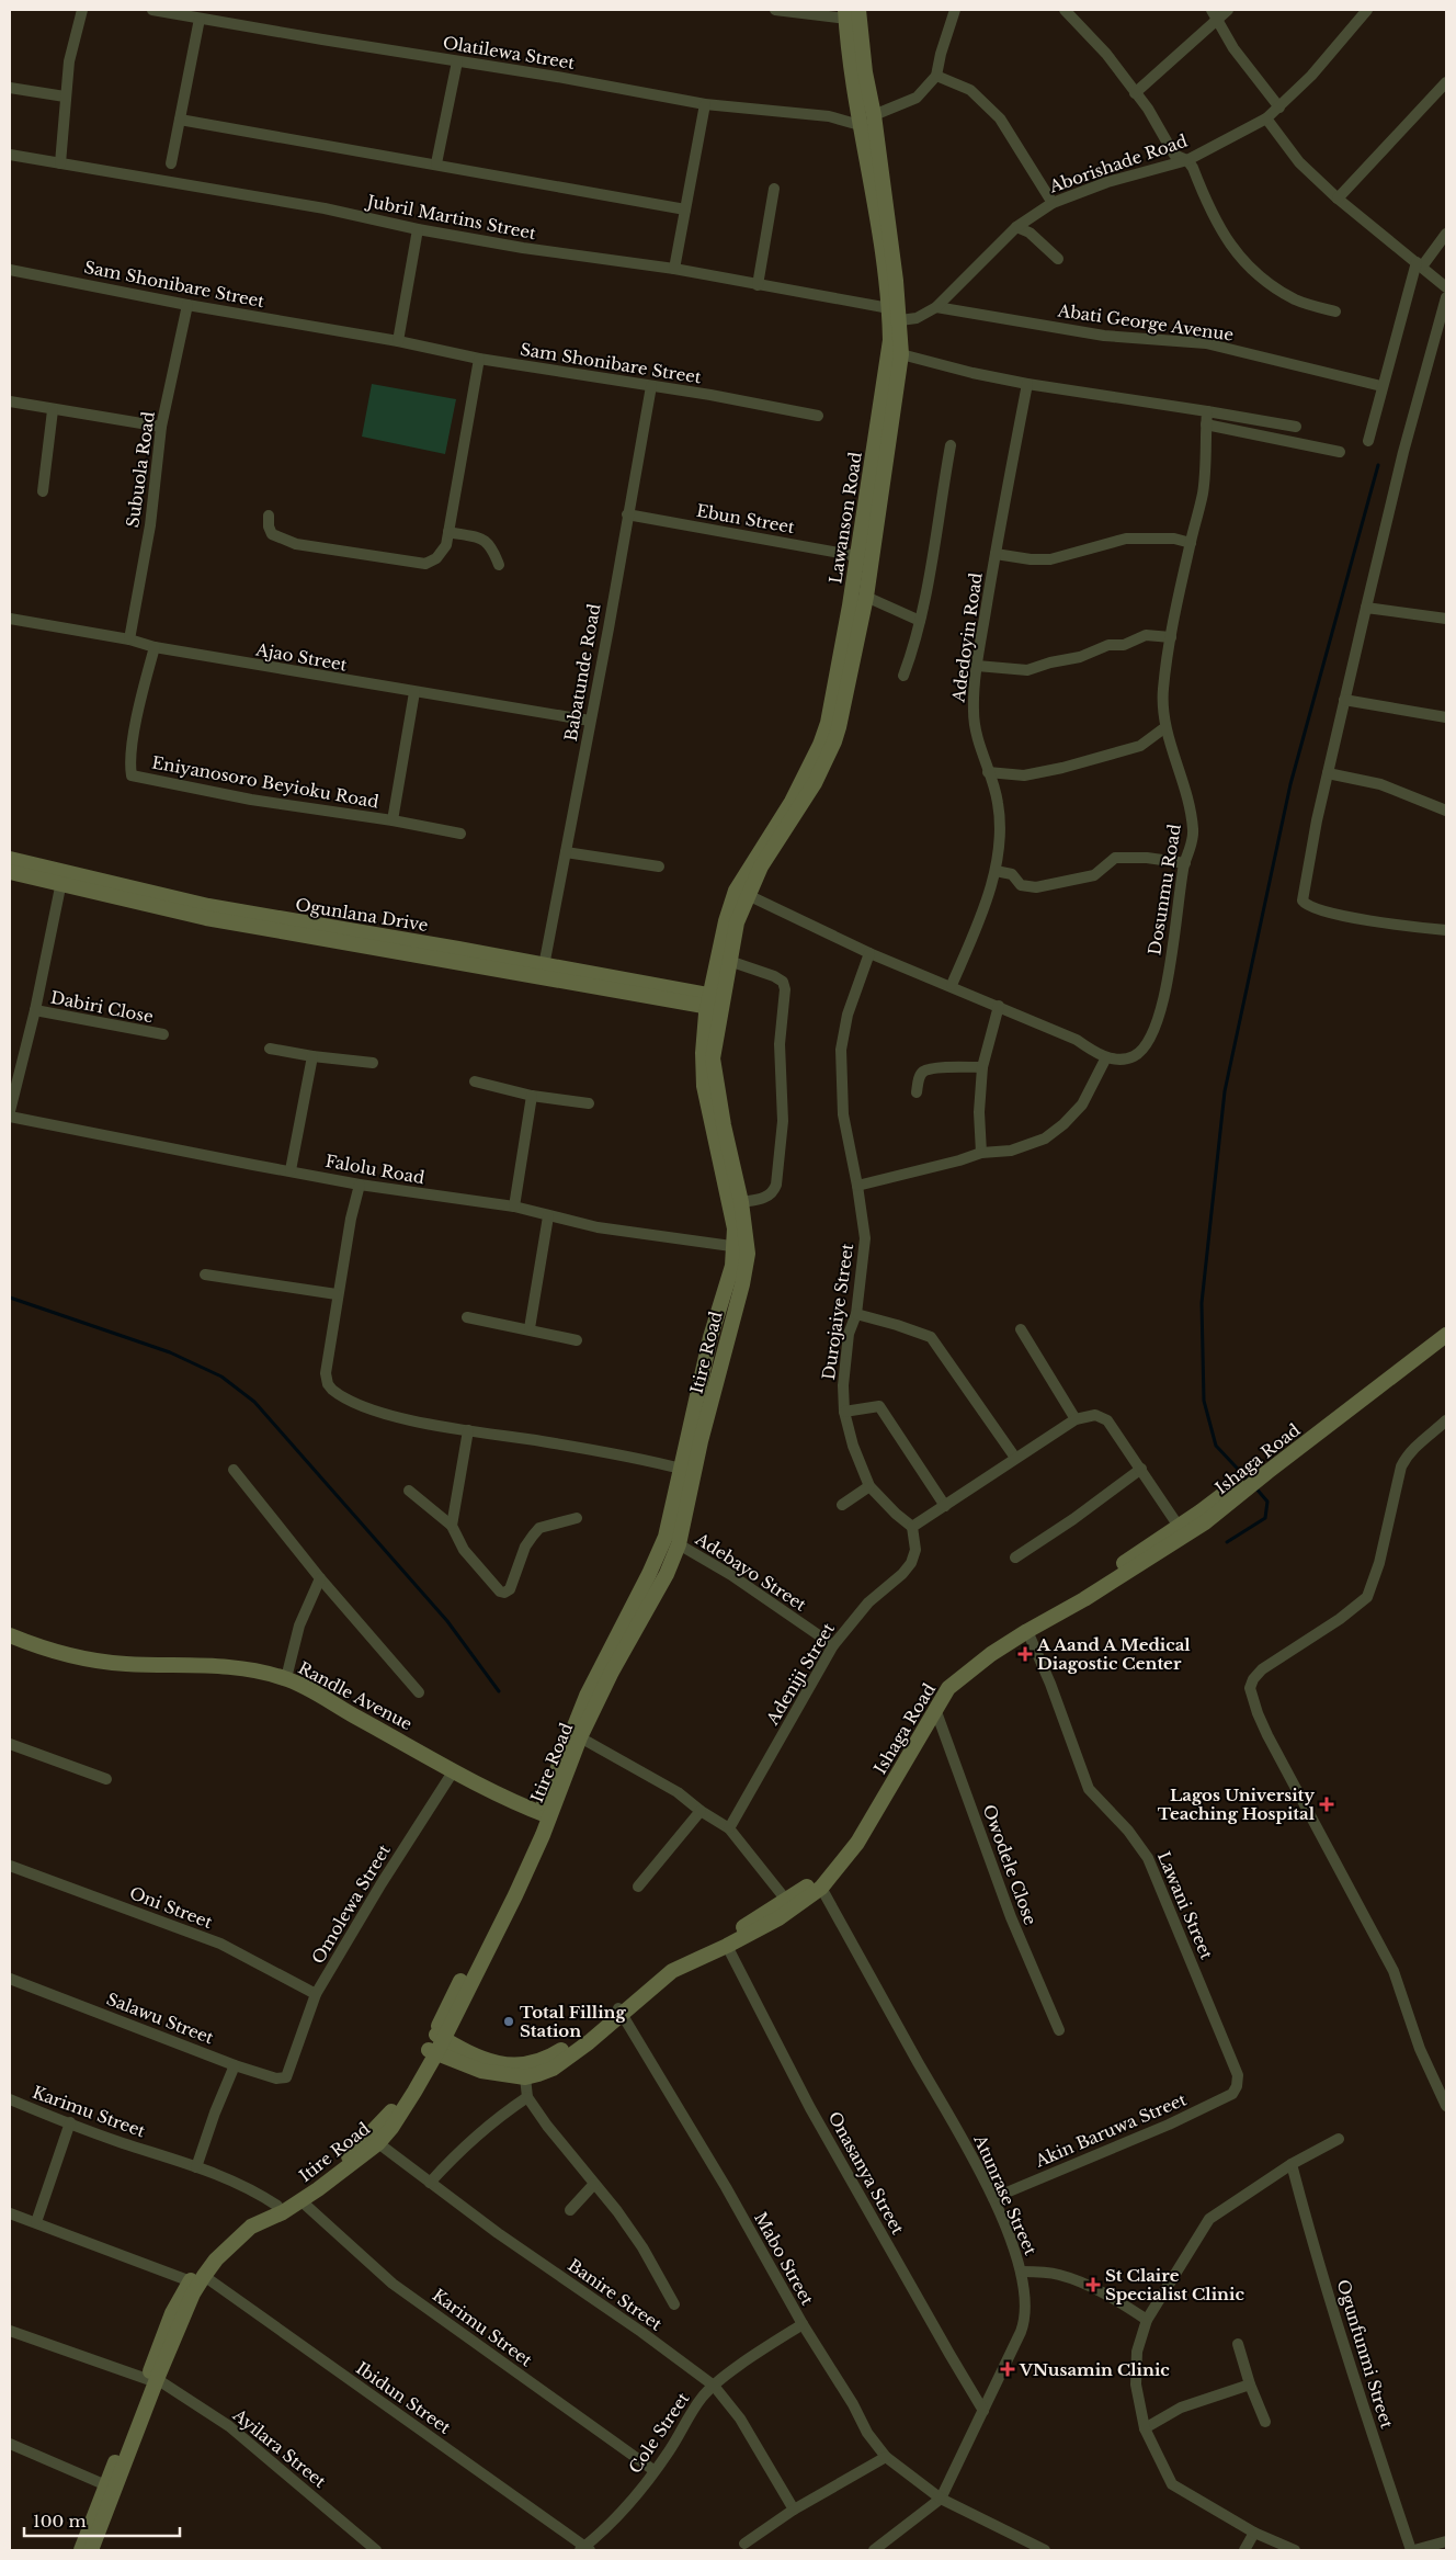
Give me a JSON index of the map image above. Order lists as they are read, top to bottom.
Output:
{
  "streets": {
    "main road": [
      "Lawanson Road",
      "Ogunlana Drive",
      "Itire Road",
      "Ishaga Road",
      "Randle Avenue"
    ],
    "street": [
      "Olatilewa Street",
      "Aborishade Road",
      "Jubril Martins Street",
      "Sam Shonibare Street",
      "Abati George Avenue",
      "Subuola Road",
      "Ebun Street",
      "Adedoyin Road",
      "Ajao Street",
      "Babatunde Road",
      "Eniyanosoro Beyioku Road",
      "Dosunmu Road",
      "Dabiri Close",
      "Falolu Road",
      "Durojaiye Street",
      "Adebayo Street",
      "Adeniji Street",
      "Owodele Close",
      "Omolewa Street",
      "Lawani Street",
      "Oni Street",
      "Salawu Street",
      "Karimu Street",
      "Akin Baruwa Street",
      "Onasanya Street",
      "Atunrase Street",
      "Mabo Street",
      "Banire Street",
      "Ogunfunmi Street",
      "Ibidun Street",
      "Cole Street",
      "Ayilara Street"
    ]
  },
  "crossings": [
    ["Olatilewa Street", "Lawanson Road"],
    ["Aborishade Road", "Abati George Avenue"],
    ["Aborishade Road", "Lawanson Road"],
    ["Jubril Martins Street", "Lawanson Road"],
    ["Sam Shonibare Street", "Subuola Road"],
    ["Sam Shonibare Street", "Babatunde Road"],
    ["Subuola Road", "Ajao Street"],
    ["Lawanson Road", "Ebun Street"],
    ["Lawanson Road", "Ogunlana Drive"],
    ["Lawanson Road", "Itire Road"],
    ["Ebun Street", "Babatunde Road"],
    ["Ajao Street", "Babatunde Road"],
    ["Ajao Street", "Eniyanosoro Beyioku Road"],
    ["Babatunde Road", "Ogunlana Drive"],
    ["Ogunlana Drive", "Itire Road"],
    ["Falolu Road", "Itire Road"],
    ["Durojaiye Street", "Adeniji Street"],
    ["Itire Road", "Ishaga Road"],
    ["Itire Road", "Adebayo Street"],
    ["Itire Road", "Randle Avenue"],
    ["Itire Road", "Karimu Street"],
    ["Itire Road", "Banire Street"],
    ["Itire Road", "Ibidun Street"],
    ["Itire Road", "Ayilara Street"],
    ["Ishaga Road", "Owodele Close"],
    ["Ishaga Road", "Lawani Street"],
    ["Ishaga Road", "Onasanya Street"],
    ["Ishaga Road", "Atunrase Street"],
    ["Ishaga Road", "Mabo Street"],
    ["Adebayo Street", "Adeniji Street"],
    ["Randle Avenue", "Omolewa Street"],
    ["Omolewa Street", "Oni Street"],
    ["Omolewa Street", "Salawu Street"],
    ["Lawani Street", "Akin Baruwa Street"],
    ["Karimu Street", "Cole Street"],
    ["Akin Baruwa Street", "Atunrase Street"],
    ["Onasanya Street", "Atunrase Street"],
    ["Atunrase Street", "Mabo Street"],
    ["Mabo Street", "Cole Street"],
    ["Banire Street", "Cole Street"],
    ["Ibidun Street", "Cole Street"]
  ],
  "places": {
    "health": [
      "A Aand A Medical Diagostic Center",
      "Lagos University Teaching Hospital",
      "St Claire Specialist Clinic",
      "VNusamin Clinic"
    ],
    "other": ["Total Filling Station"]
  },
  "scale_bar": "100 m"
}
